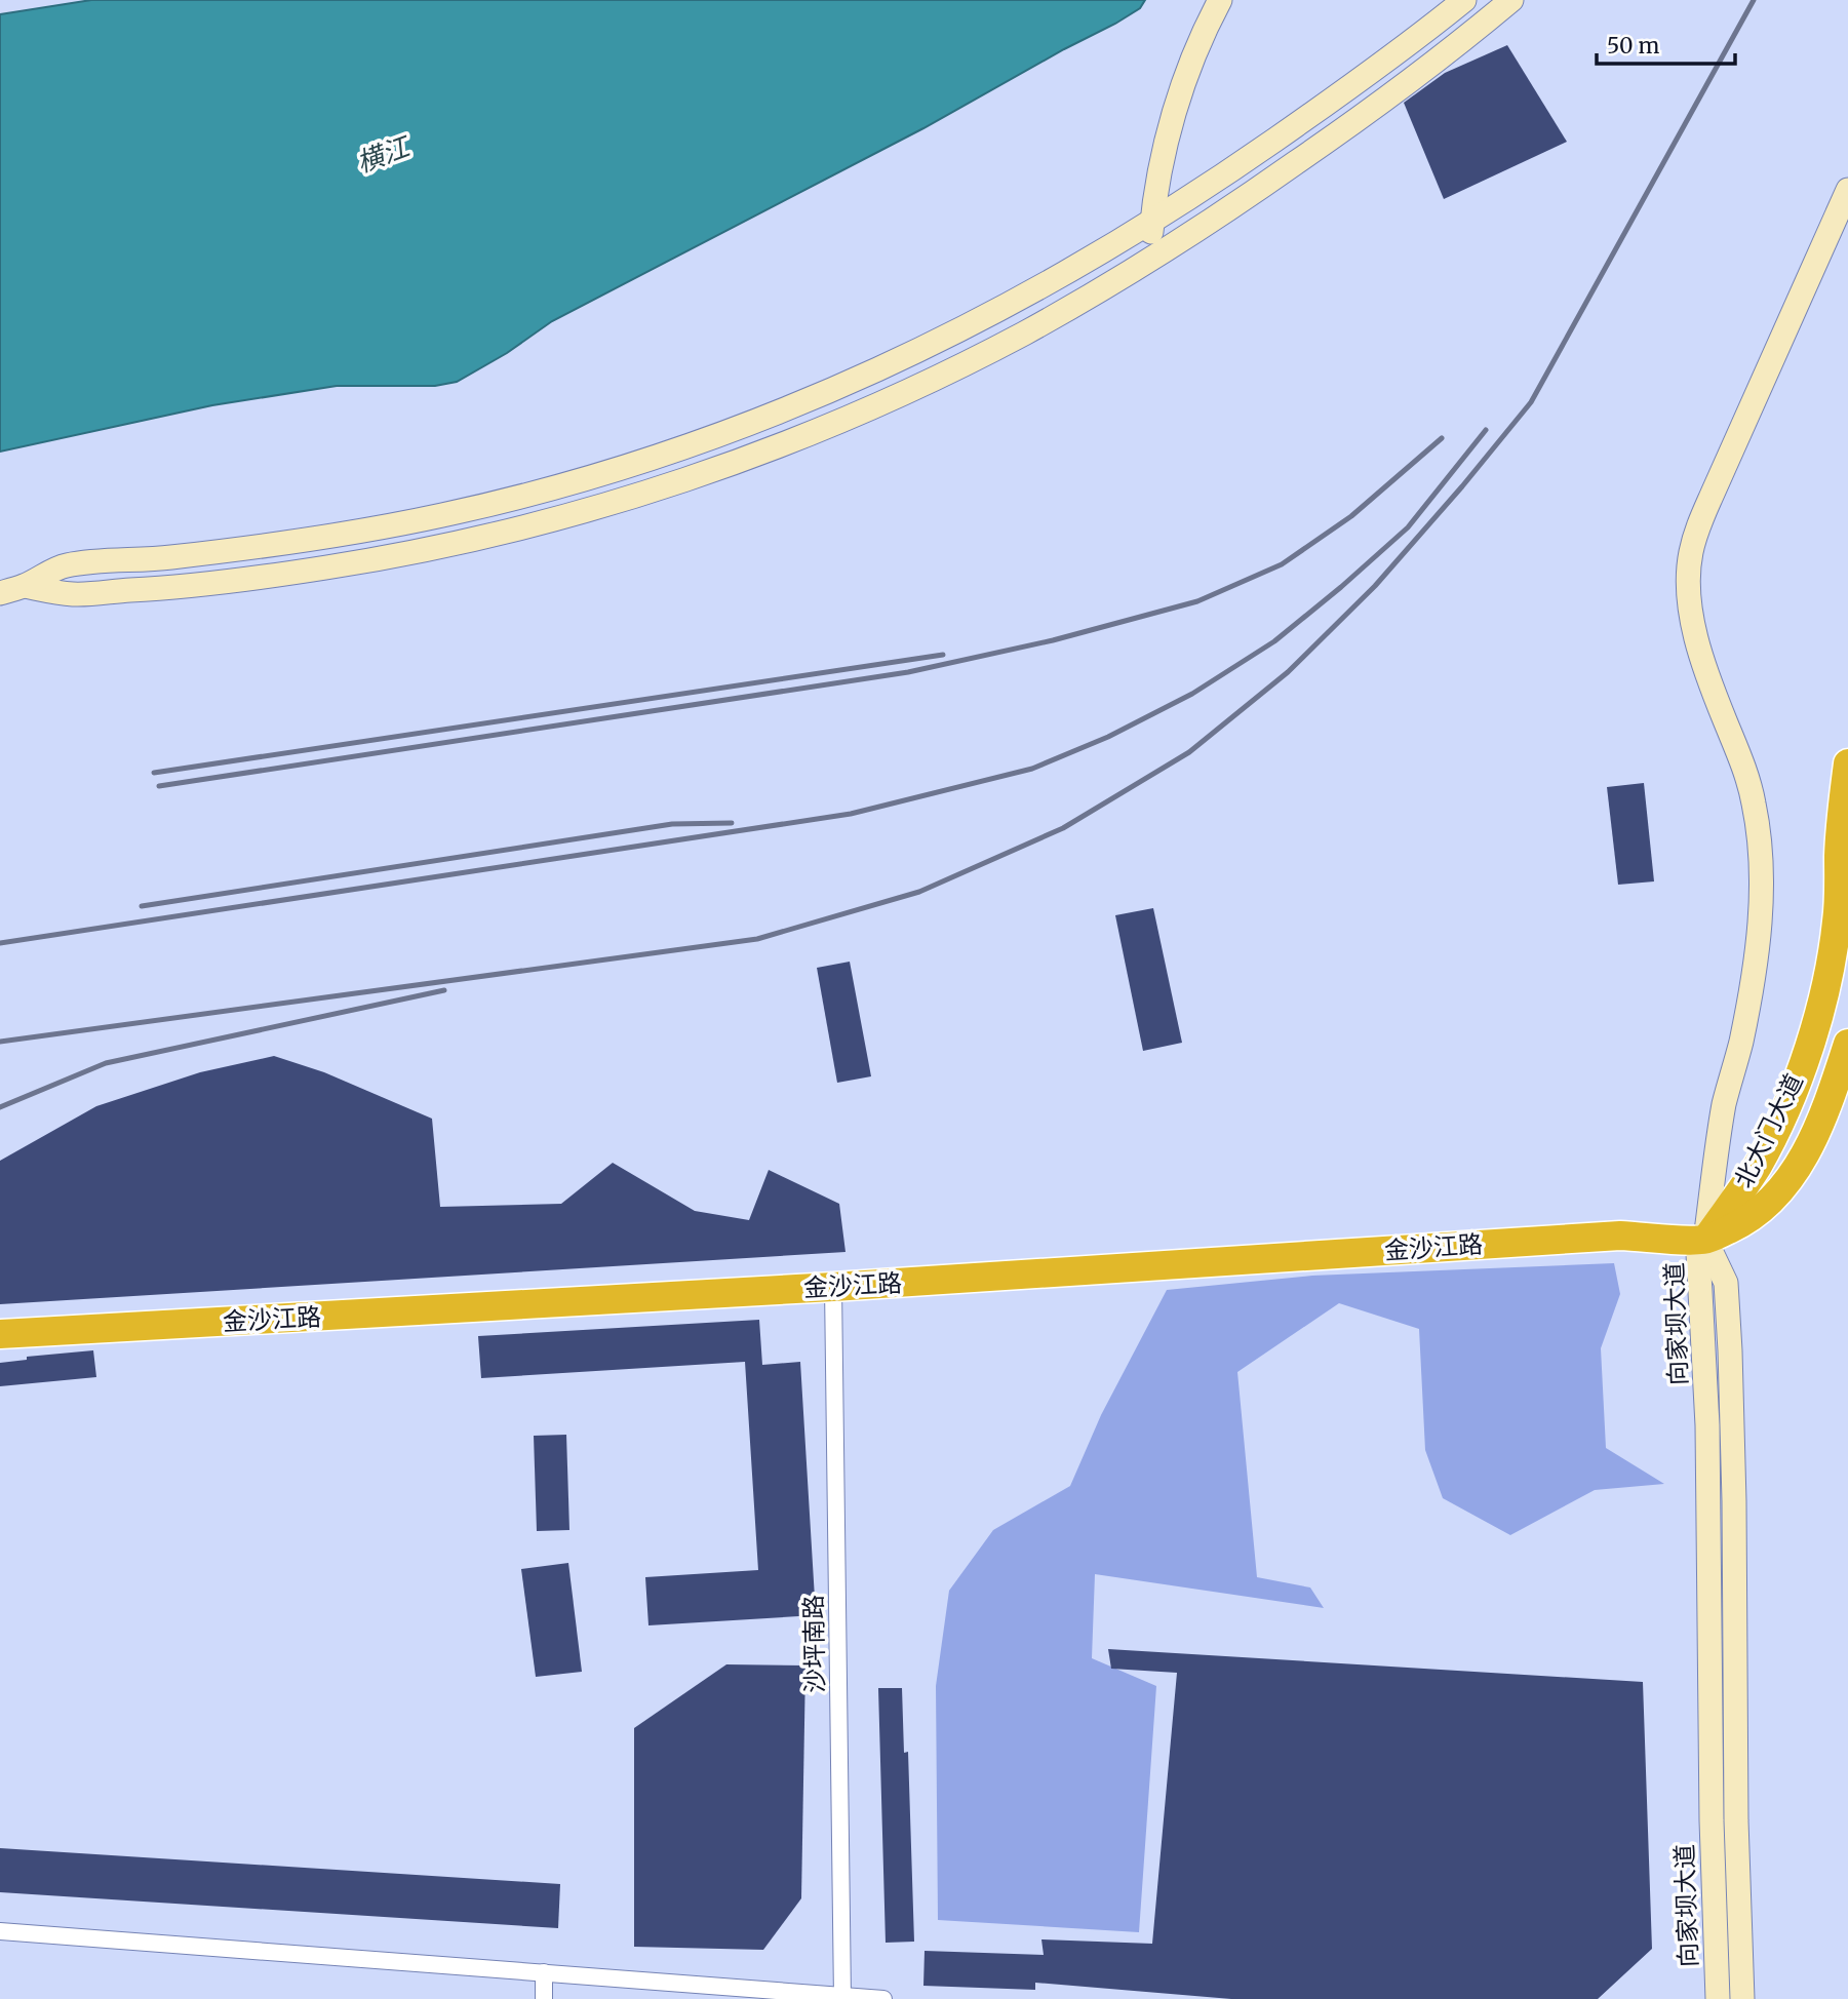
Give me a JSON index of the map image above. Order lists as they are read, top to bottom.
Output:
{
  "streets": {
    "highway": ["北大门大道", "金沙江路"],
    "main road": ["向家坝大道"],
    "street": ["沙坪南路"]
  },
  "crossings": [
    ["北大门大道", "金沙江路"],
    ["北大门大道", "向家坝大道"],
    ["金沙江路", "向家坝大道"],
    ["金沙江路", "沙坪南路"]
  ],
  "water": ["横江"],
  "scale_bar": "50 m"
}
